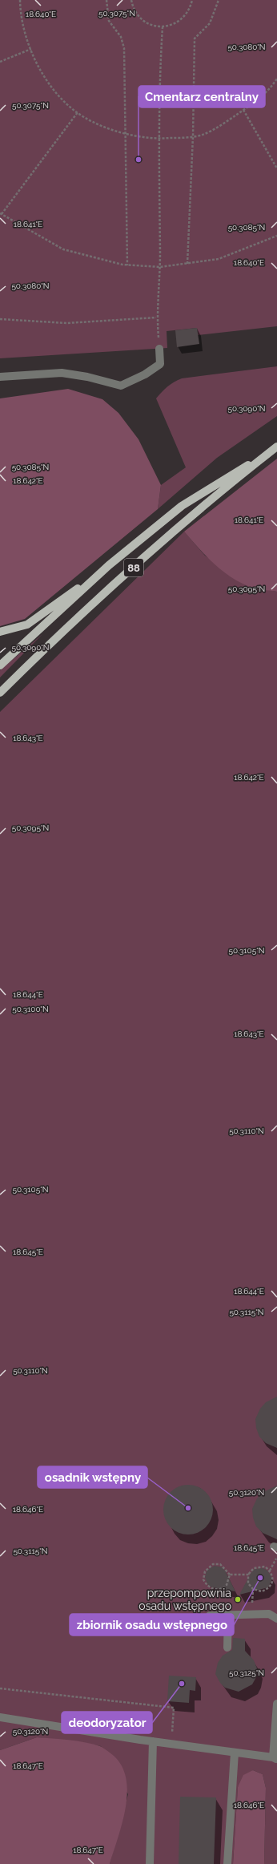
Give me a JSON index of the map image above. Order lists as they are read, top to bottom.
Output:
{
  "streets": {
    "main road": ["88"]
  },
  "places": [
    "Cmentarz centralny",
    "osadnik wstępny",
    "zbiornik osadu wstępnego",
    "przepompownia osadu wstępnego",
    "deodoryzator"
  ],
  "coordinates": [
    "50.3075°N",
    "18.640°E",
    "50.3080°N",
    "18.641°E",
    "50.3085°N",
    "50.3090°N",
    "18.642°E",
    "50.3095°N",
    "18.643°E",
    "50.3105°N",
    "18.644°E",
    "50.3100°N",
    "50.3110°N",
    "18.645°E",
    "50.3115°N",
    "50.3120°N",
    "18.646°E",
    "50.3125°N",
    "18.647°E"
  ]
}
